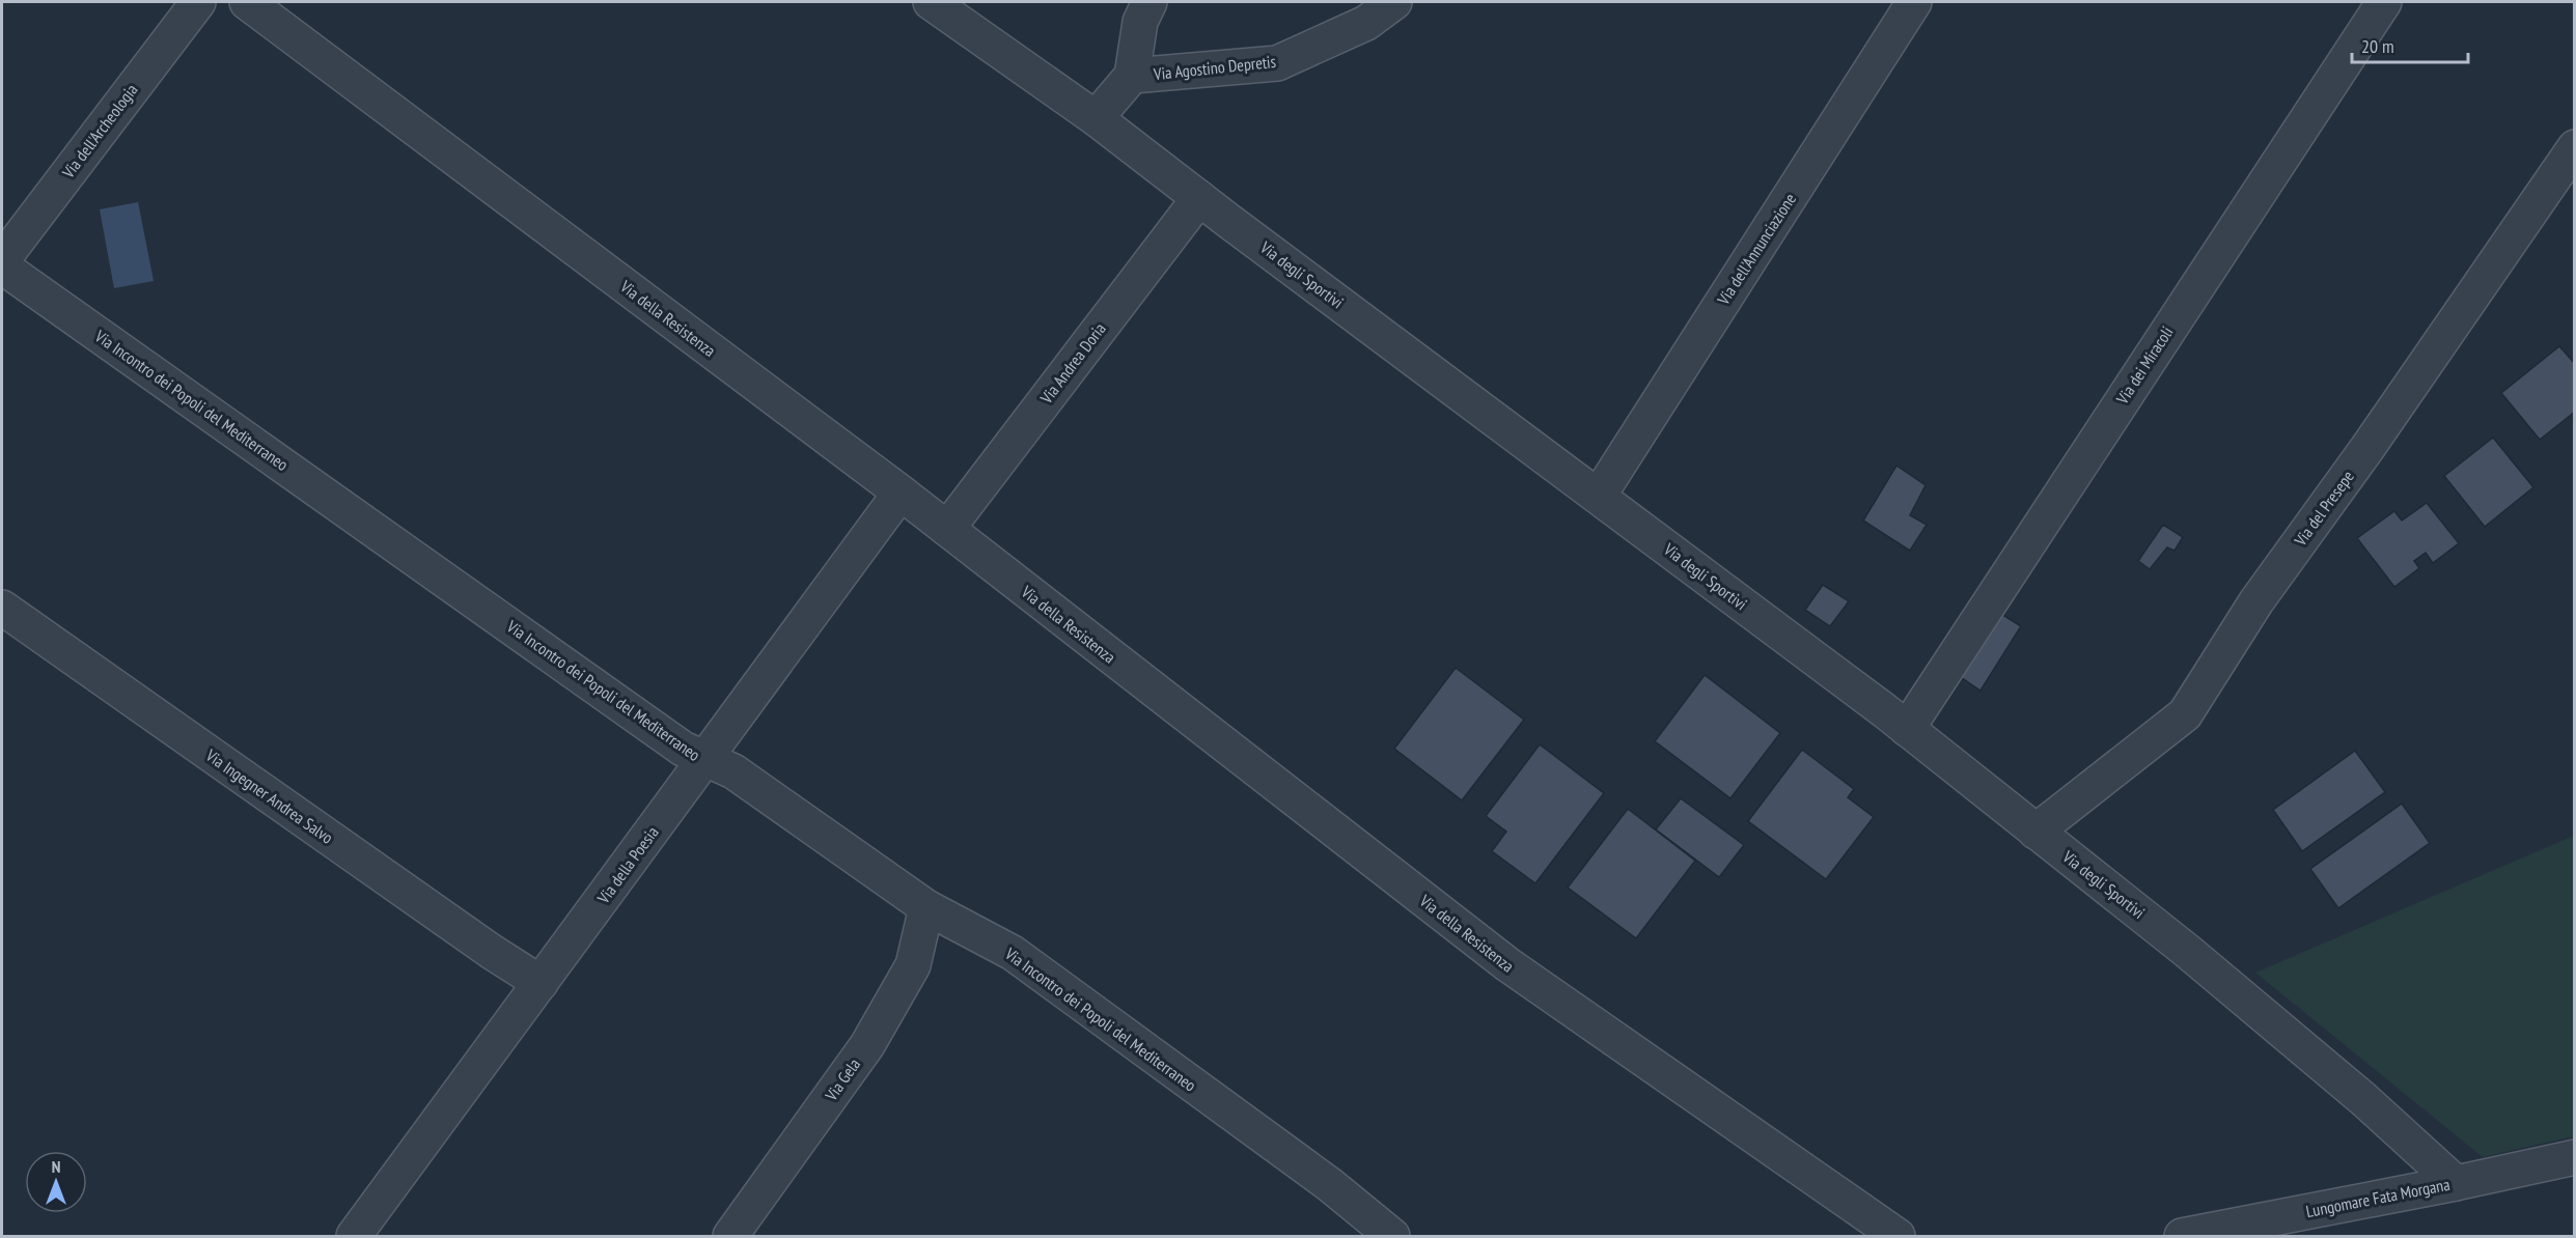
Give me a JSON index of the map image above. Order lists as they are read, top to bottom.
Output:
{
  "streets": {
    "street": [
      "Via Agostino Depretis",
      "Via dell'Archeologia",
      "Via dell'Annunciazione",
      "Via degli Sportivi",
      "Via della Resistenza",
      "Via Andrea Doria",
      "Via dei Miracoli",
      "Via Incontro dei Popoli del Mediterraneo",
      "Via del Presepe",
      "Via Ingegner Andrea Salvo",
      "Via della Poesia",
      "Via Gela",
      "Lungomare Fata Morgana"
    ]
  },
  "crossings": [
    ["Via dell'Annunciazione", "Via degli Sportivi"],
    ["Via degli Sportivi", "Via Andrea Doria"],
    ["Via degli Sportivi", "Via dei Miracoli"],
    ["Via degli Sportivi", "Via del Presepe"],
    ["Via degli Sportivi", "Lungomare Fata Morgana"],
    ["Via della Resistenza", "Via Andrea Doria"],
    ["Via della Resistenza", "Via della Poesia"],
    ["Via Incontro dei Popoli del Mediterraneo", "Via della Poesia"],
    ["Via Incontro dei Popoli del Mediterraneo", "Via Gela"],
    ["Via Ingegner Andrea Salvo", "Via della Poesia"]
  ],
  "scale_bar": "20 m",
  "north": "top"
}
